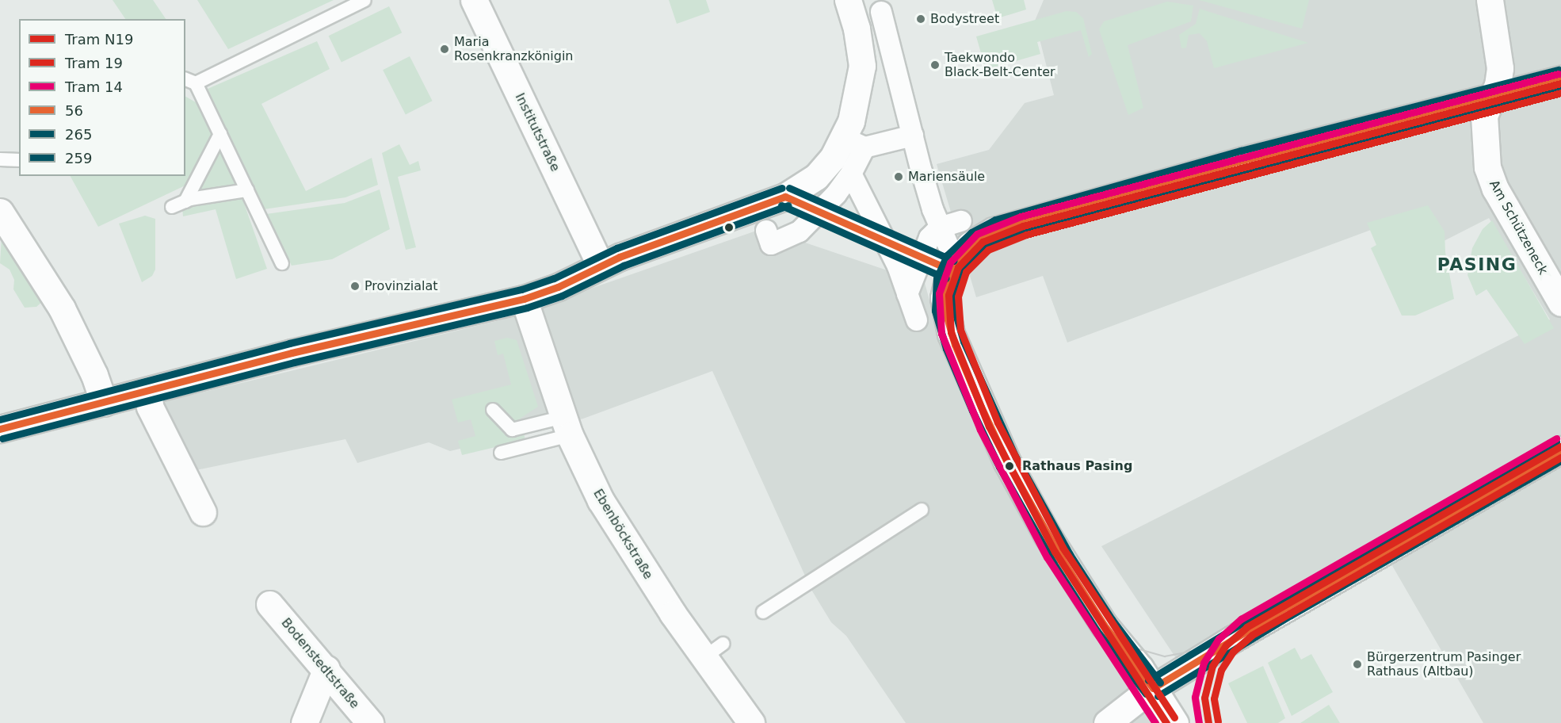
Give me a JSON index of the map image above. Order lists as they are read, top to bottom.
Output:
{
  "streets": {
    "street": [
      "Institutstraße",
      "Am Schützeneck",
      "Ebenböckstraße",
      "Bodenstedtstraße"
    ]
  },
  "districts": ["PASING"],
  "places": [
    "Bodystreet",
    "Maria Rosenkranzkönigin",
    "Taekwondo Black-Belt-Center",
    "Mariensäule",
    "Provinzialat",
    "Rathaus Pasing",
    "Bürgerzentrum Pasinger Rathaus (Altbau)"
  ],
  "lines": [
    "transit line 259",
    "tram line 14",
    "transit line 56",
    "tram line N19",
    "transit line 265",
    "tram line 19"
  ],
  "legend": [
    "Tram N19",
    "Tram 19",
    "Tram 14",
    "56",
    "265",
    "259"
  ]
}
